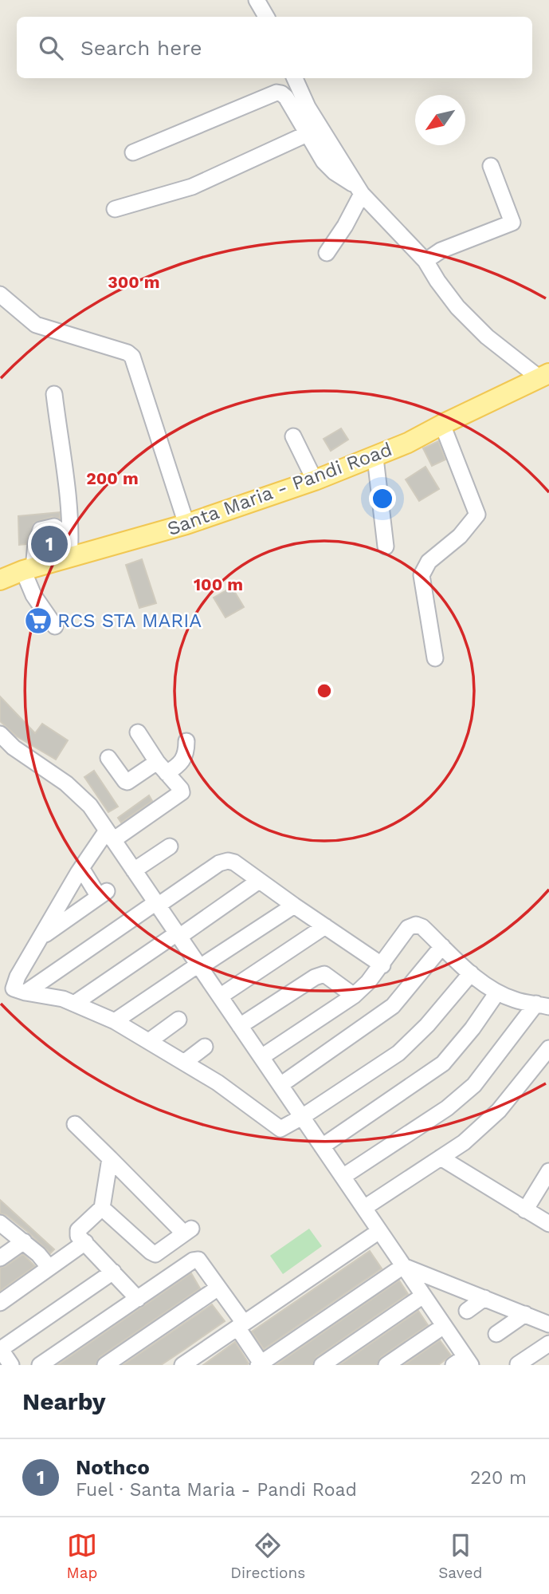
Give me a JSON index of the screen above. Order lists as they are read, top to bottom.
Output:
{
  "streets": {
    "main road": ["Santa Maria - Pandi Road"]
  },
  "places": {
    "supermarket": ["RCS STA MARIA"]
  },
  "north": "bottom left",
  "page": {
    "search": "Search here",
    "pins": "1",
    "heading": "Nearby",
    "list": [
      {
        "mark": "1",
        "name": "Nothco",
        "note": "Fuel · Santa Maria - Pandi Road",
        "value": "220 m"
      }
    ],
    "nav": ["Map", "Directions", "Saved"]
  },
  "rings": ["300 m", "200 m", "100 m"]
}
